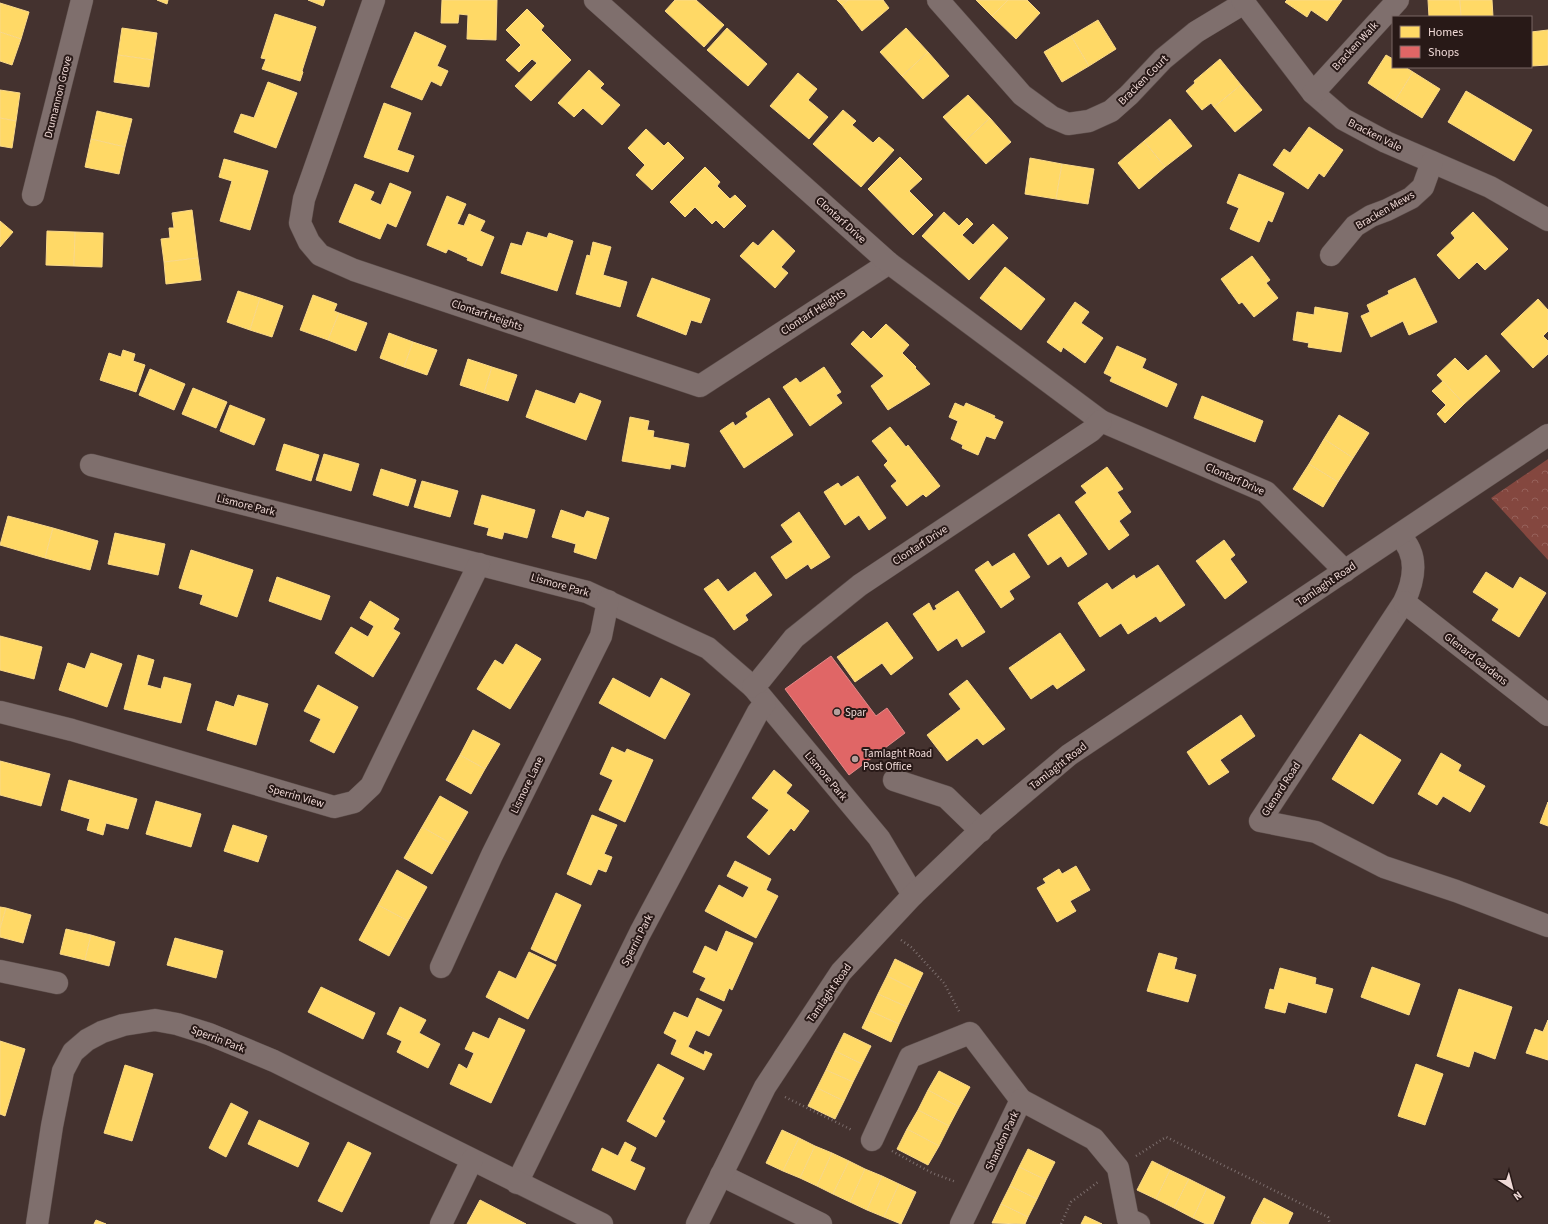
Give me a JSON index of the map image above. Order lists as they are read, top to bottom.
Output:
{
  "streets": {
    "street": [
      "Bracken Walk",
      "Bracken Court",
      "Drumannon Grove",
      "Bracken Vale",
      "Bracken Mews",
      "Clontarf Drive",
      "Clontarf Heights",
      "Lismore Park",
      "Tamlaght Road",
      "Glenard Gardens",
      "Lismore Lane",
      "Glenard Road",
      "Sperrin View",
      "Sperrin Park",
      "Shandon Park"
    ]
  },
  "crossings": [
    ["Bracken Walk", "Bracken Vale"],
    ["Bracken Court", "Bracken Vale"],
    ["Bracken Vale", "Bracken Mews"],
    ["Clontarf Drive", "Clontarf Heights"],
    ["Clontarf Drive", "Lismore Park"],
    ["Clontarf Drive", "Tamlaght Road"],
    ["Clontarf Drive", "Sperrin Park"],
    ["Lismore Park", "Tamlaght Road"],
    ["Lismore Park", "Lismore Lane"],
    ["Lismore Park", "Sperrin View"],
    ["Lismore Park", "Sperrin Park"],
    ["Tamlaght Road", "Glenard Road"],
    ["Glenard Gardens", "Glenard Road"]
  ],
  "places": ["Spar", "Tamlaght Road Post Office"],
  "legend": ["Homes", "Shops"],
  "north": "bottom right"
}
